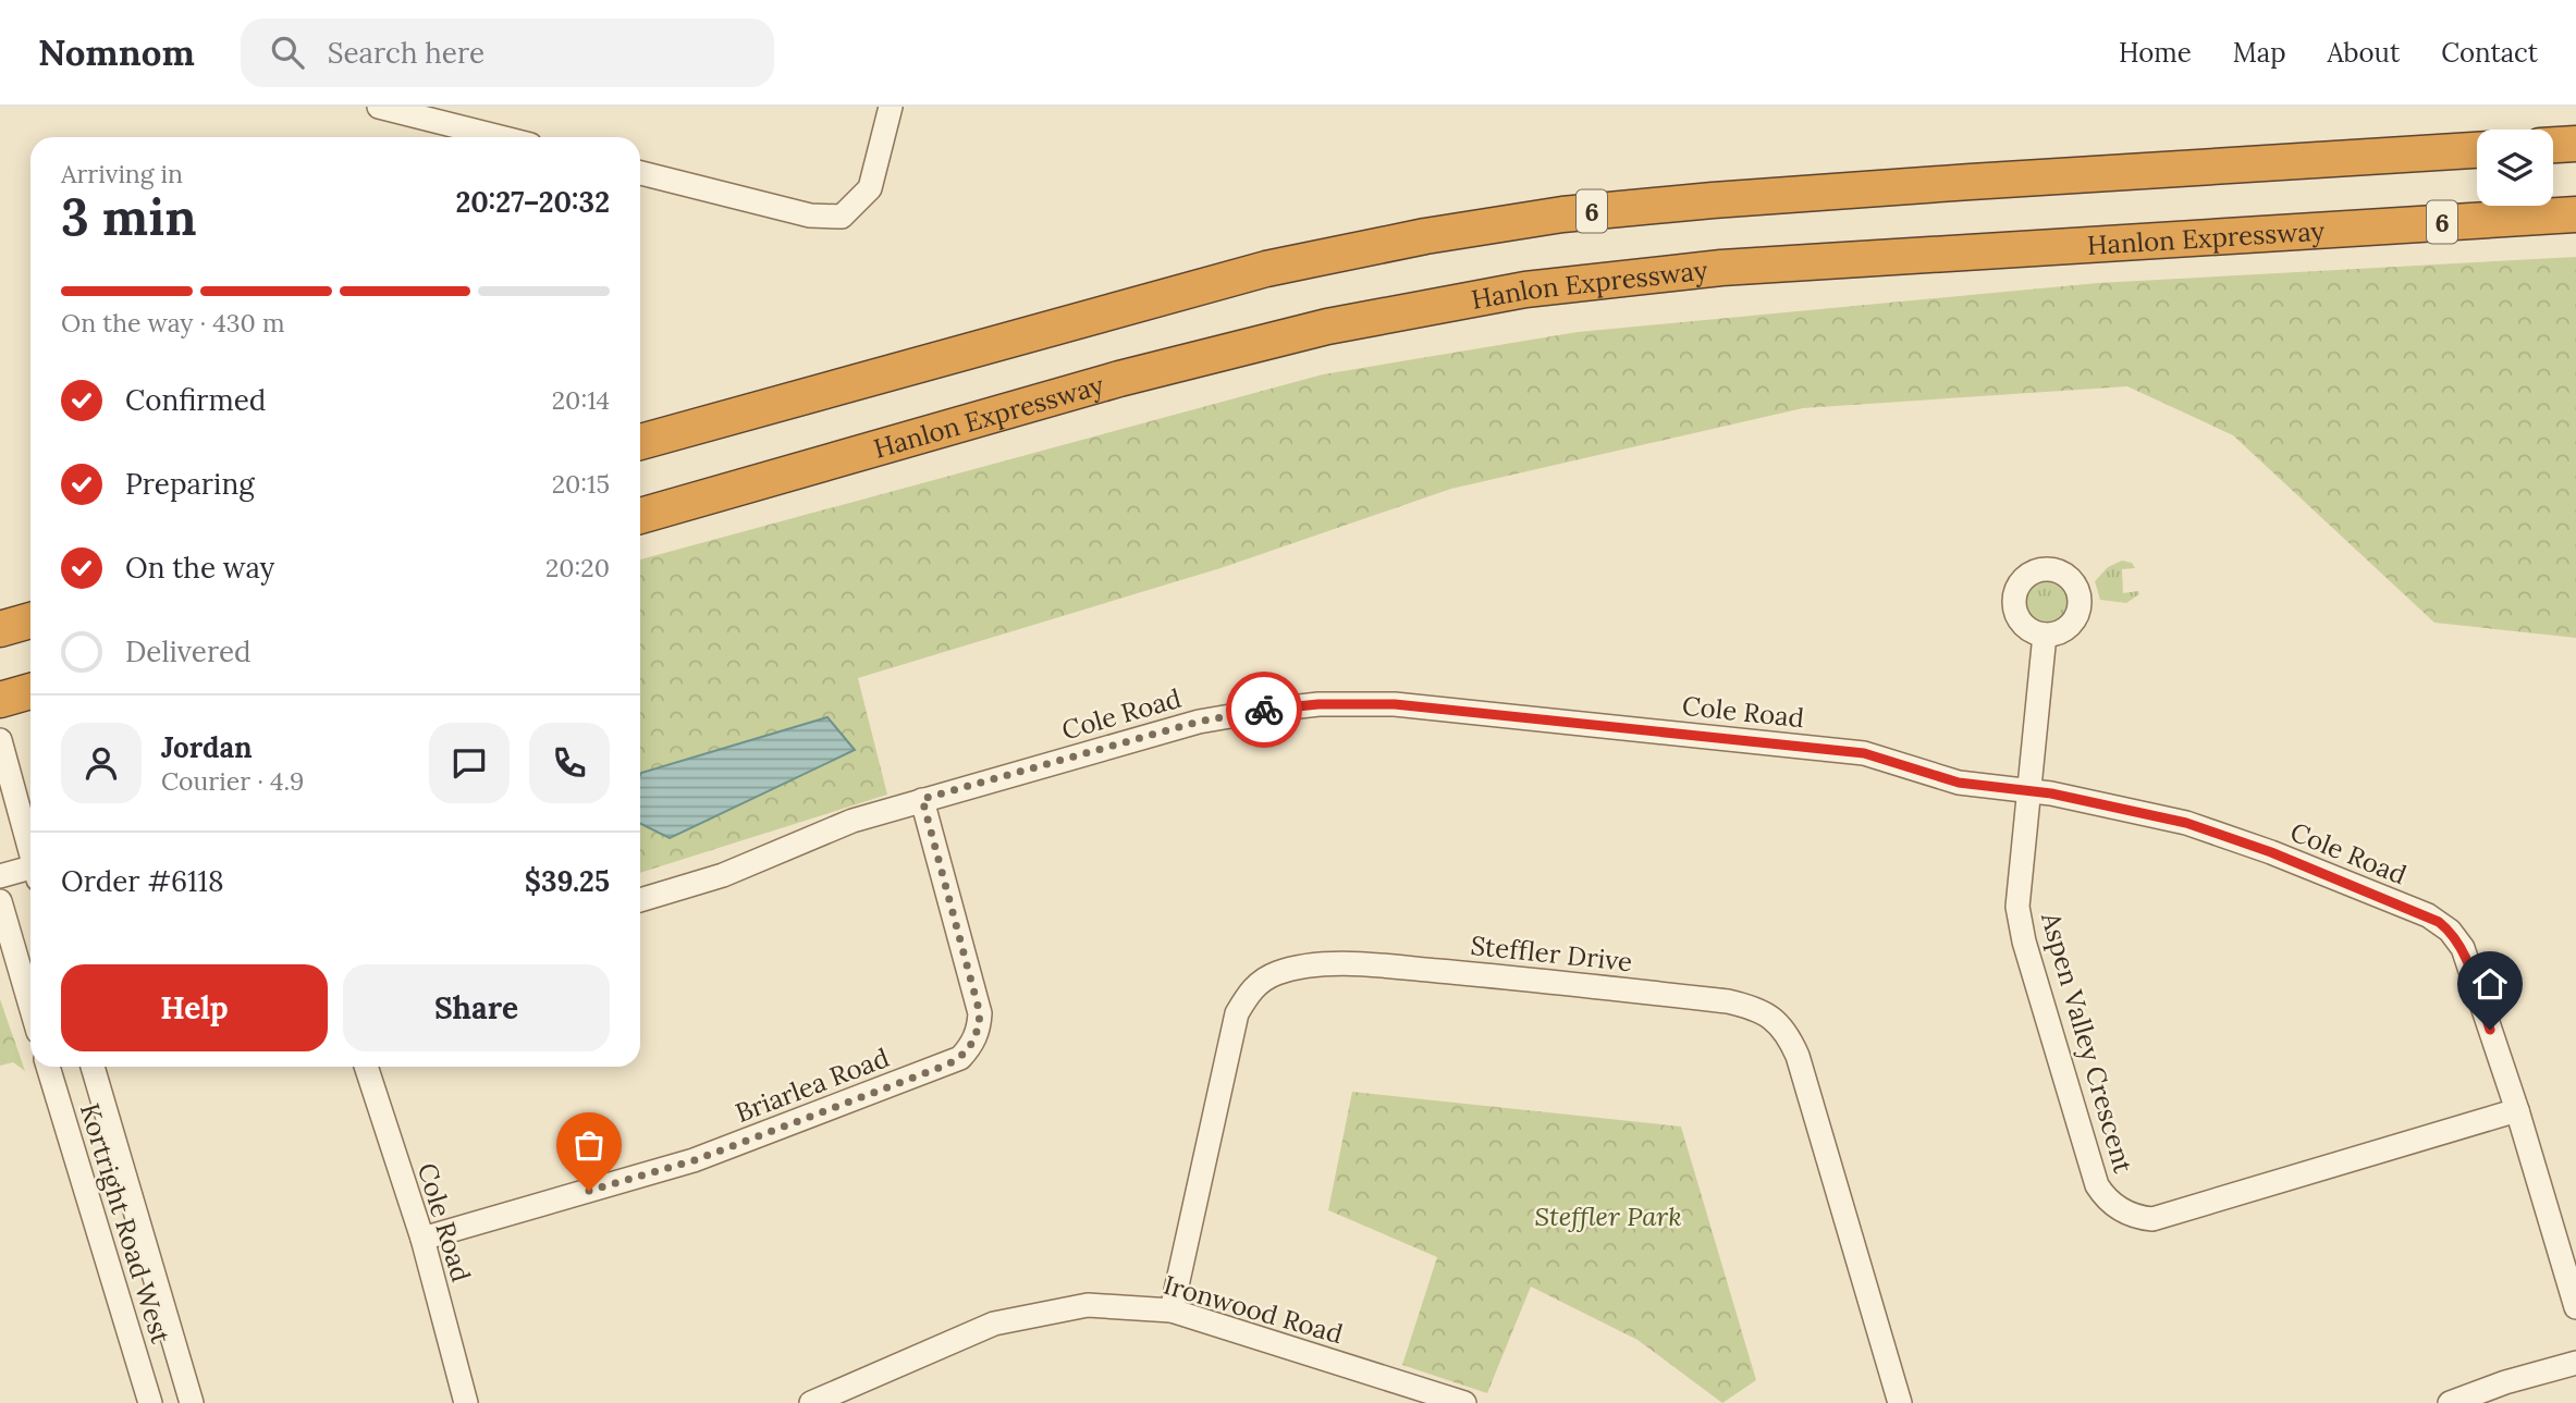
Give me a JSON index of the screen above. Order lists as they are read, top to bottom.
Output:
{
  "streets": {
    "highway": ["6", "Hanlon Expressway"],
    "street": [
      "Cole Road",
      "Steffler Drive",
      "Aspen Valley Crescent",
      "Briarlea Road",
      "Kortright Road West",
      "Ironwood Road"
    ]
  },
  "crossings": [
    ["Cole Road", "Aspen Valley Crescent"],
    ["Cole Road", "Briarlea Road"],
    ["Steffler Drive", "Ironwood Road"]
  ],
  "parks": ["Steffler Park"],
  "page": {
    "header": "Nomnom",
    "search": "Search here",
    "nav": [
      "Home",
      "Map",
      "About",
      "Contact"
    ],
    "heading": ["3 min", "Arriving in", "20:27–20:32"],
    "panel": [
      "Jordan",
      "Courier · 4.9",
      "Order #6118",
      "$39.25"
    ],
    "bar": "On the way · 430 m",
    "list": [
      ["Confirmed", "20:14"],
      ["Preparing", "20:15"],
      ["On the way", "20:20"],
      "Delivered"
    ],
    "buttons": ["Help", "Share"]
  }
}
